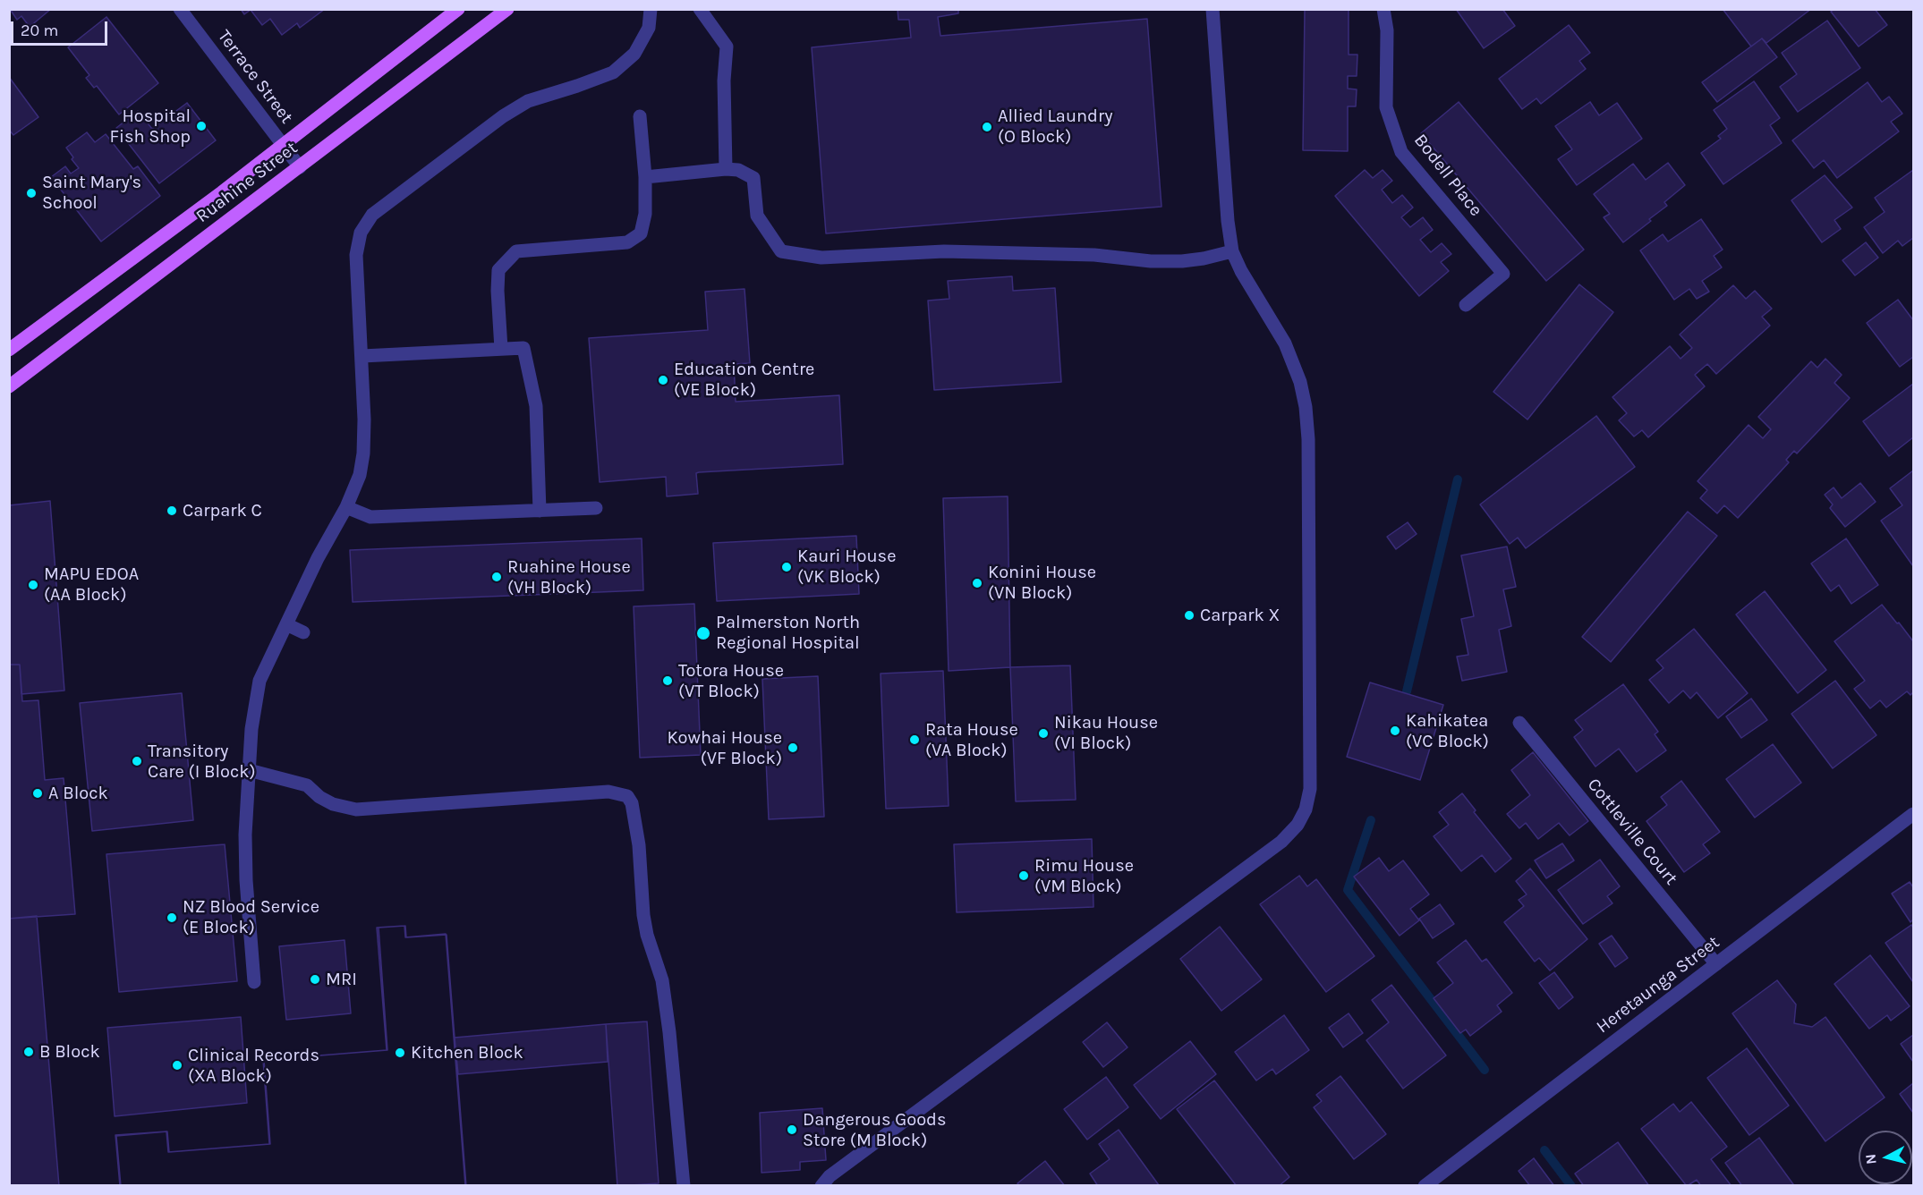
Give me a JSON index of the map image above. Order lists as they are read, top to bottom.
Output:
{
  "streets": {
    "main road": ["Ruahine Street"],
    "street": [
      "Terrace Street",
      "Bodell Place",
      "Cottleville Court",
      "Heretaunga Street"
    ]
  },
  "crossings": [
    ["Terrace Street", "Ruahine Street"],
    ["Cottleville Court", "Heretaunga Street"]
  ],
  "places": [
    "Hospital Fish Shop",
    "Allied Laundry (O Block)",
    "Saint Mary's School",
    "Education Centre (VE Block)",
    "Carpark C",
    "Kauri House (VK Block)",
    "Ruahine House (VH Block)",
    "Konini House (VN Block)",
    "MAPU EDOA (AA Block)",
    "Carpark X",
    "Palmerston North Regional Hospital",
    "Totora House (VT Block)",
    "Kahikatea (VC Block)",
    "Nikau House (VI Block)",
    "Rata House (VA Block)",
    "Kowhai House (VF Block)",
    "Transitory Care (I Block)",
    "A Block",
    "Rimu House (VM Block)",
    "NZ Blood Service (E Block)",
    "MRI",
    "B Block",
    "Kitchen Block",
    "Clinical Records (XA Block)",
    "Dangerous Goods Store (M Block)"
  ],
  "scale_bar": "20 m",
  "north": "left"
}
